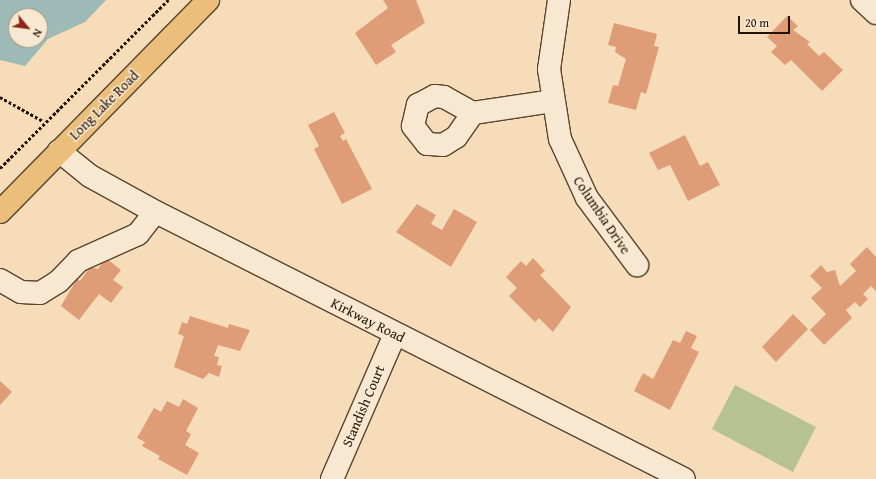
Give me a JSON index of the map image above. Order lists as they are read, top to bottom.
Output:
{
  "streets": {
    "main road": ["Long Lake Road"],
    "street": ["Columbia Drive", "Kirkway Road", "Standish Court"]
  },
  "crossings": [
    ["Long Lake Road", "Kirkway Road"],
    ["Kirkway Road", "Standish Court"]
  ],
  "scale_bar": "20 m",
  "north": "bottom right"
}
